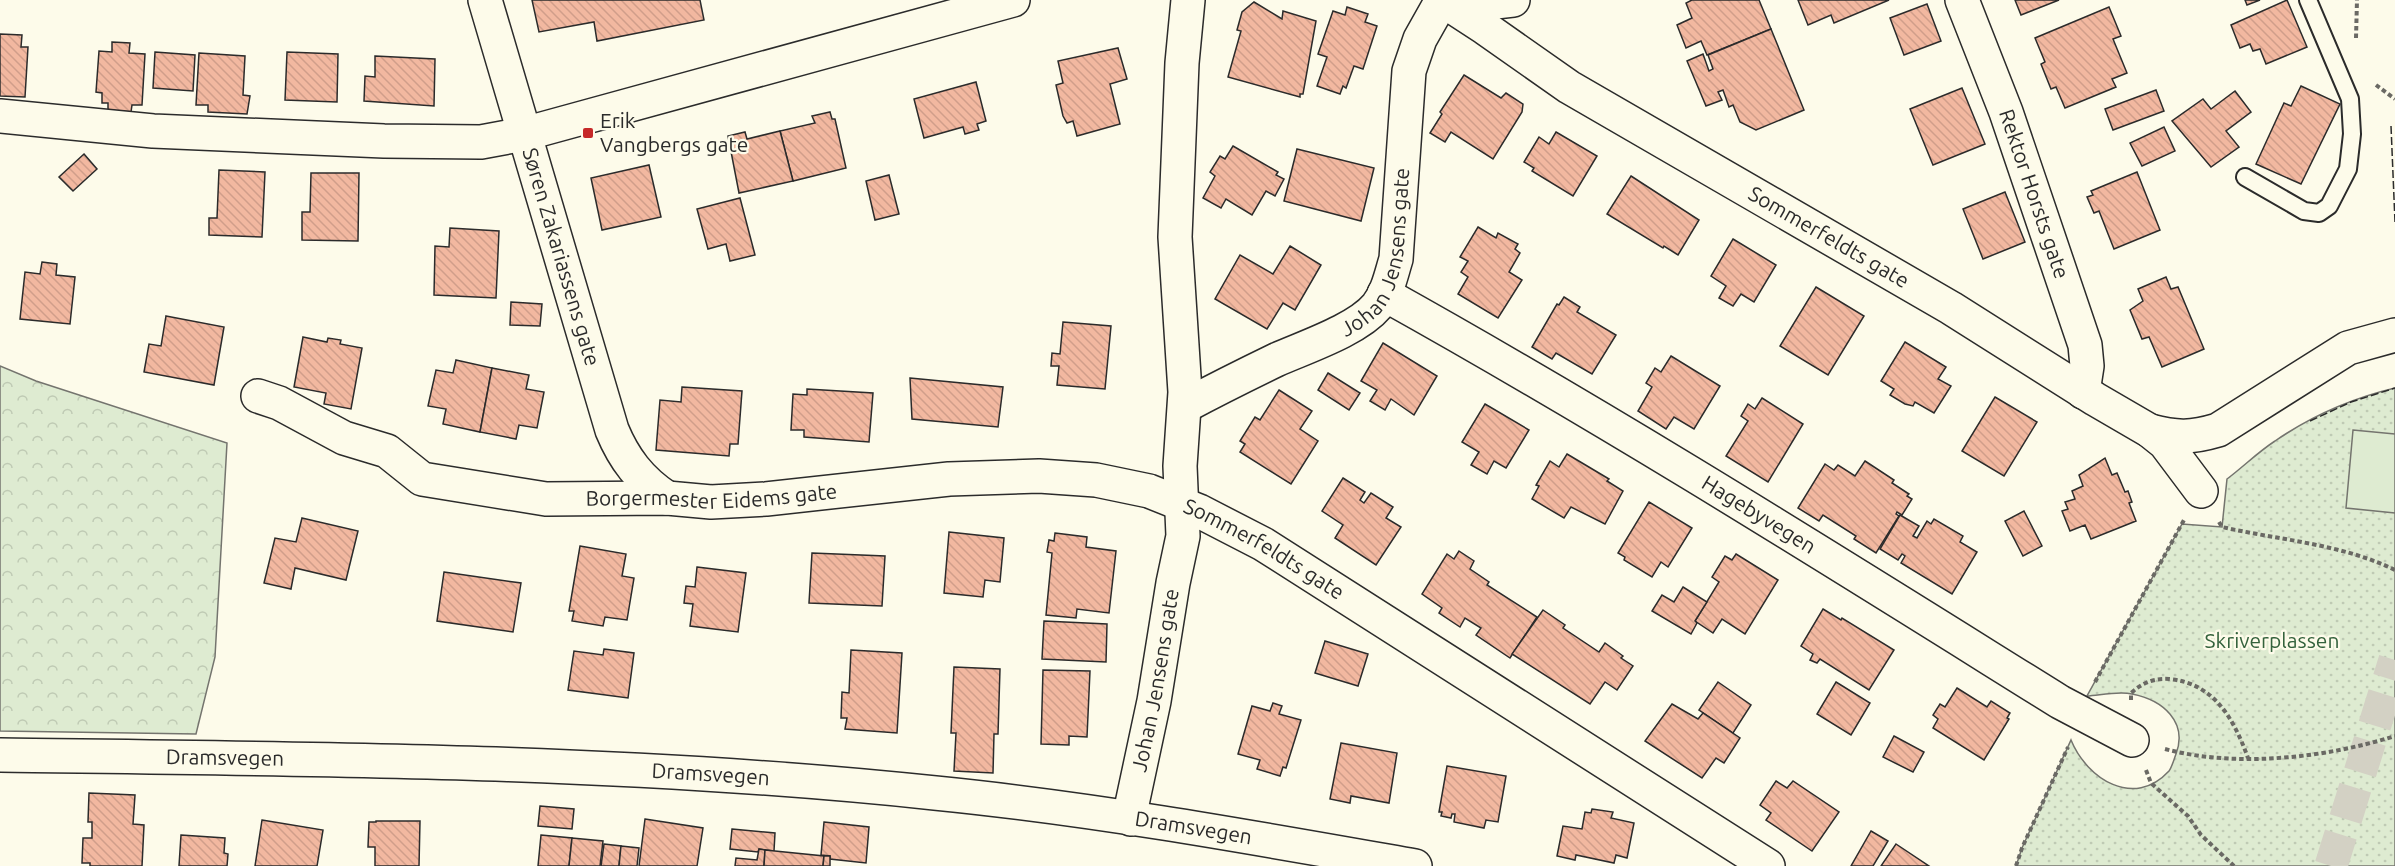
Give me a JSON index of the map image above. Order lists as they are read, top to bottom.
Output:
{
  "streets": {
    "street": [
      "Rektor Horsts gate",
      "Sommerfeldts gate",
      "Johan Jensens gate",
      "Søren Zakariassens gate",
      "Borgermester Eidems gate",
      "Hagebyvegen",
      "Dramsvegen"
    ]
  },
  "crossings": [
    ["Rektor Horsts gate", "Sommerfeldts gate"],
    ["Sommerfeldts gate", "Johan Jensens gate"],
    ["Sommerfeldts gate", "Borgermester Eidems gate"],
    ["Johan Jensens gate", "Borgermester Eidems gate"],
    ["Johan Jensens gate", "Hagebyvegen"],
    ["Johan Jensens gate", "Dramsvegen"],
    ["Søren Zakariassens gate", "Borgermester Eidems gate"]
  ],
  "parks": ["Skriverplassen"],
  "places": {
    "transit": ["Erik Vangbergs gate"]
  }
}
